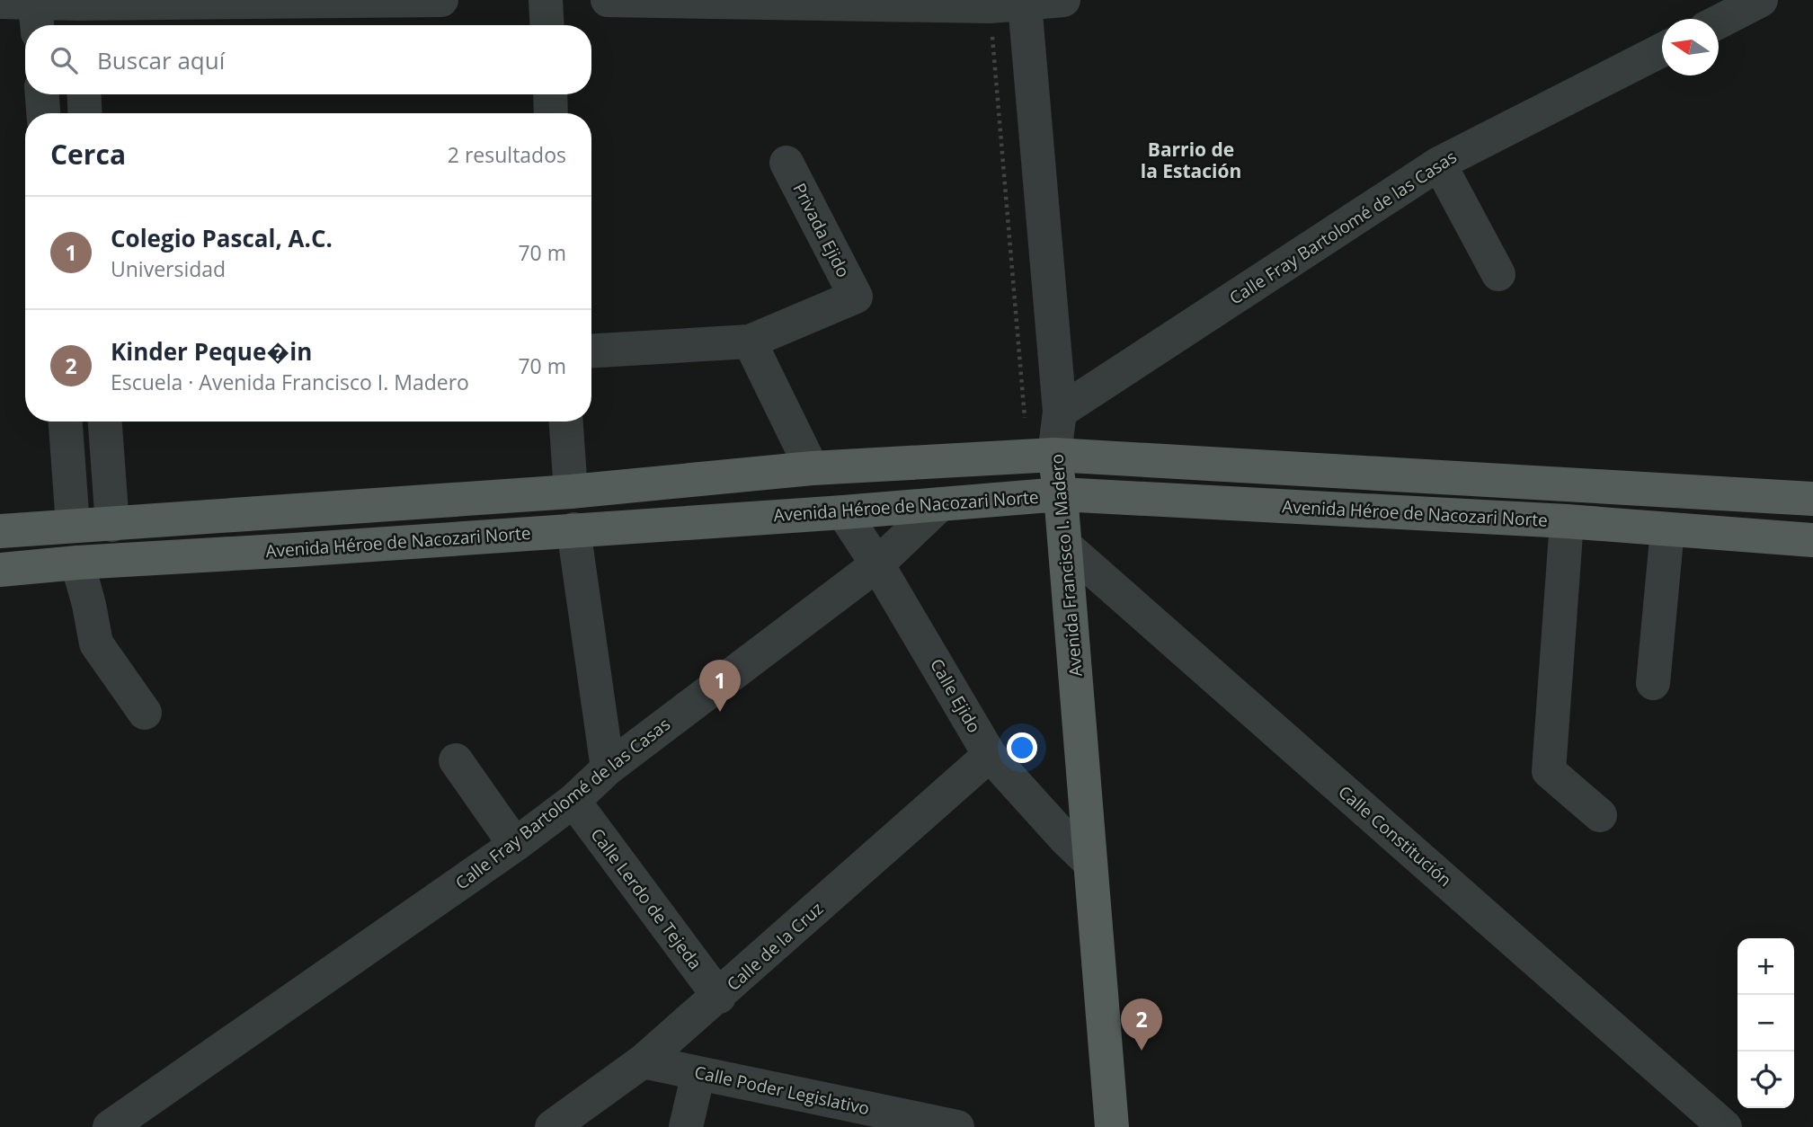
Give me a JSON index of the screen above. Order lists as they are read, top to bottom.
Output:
{
  "streets": {
    "main road": ["Avenida Héroe de Nacozari Norte", "Avenida Francisco I. Madero"],
    "street": [
      "Calle Fray Bartolomé de las Casas",
      "Privada Ejido",
      "Calle Ejido",
      "Calle Constitución",
      "Calle Lerdo de Tejeda",
      "Calle de la Cruz",
      "Calle Poder Legislativo"
    ]
  },
  "crossings": [
    ["Calle Fray Bartolomé de las Casas", "Avenida Héroe de Nacozari Norte"],
    ["Calle Fray Bartolomé de las Casas", "Avenida Francisco I. Madero"],
    ["Calle Fray Bartolomé de las Casas", "Calle Ejido"],
    ["Calle Fray Bartolomé de las Casas", "Calle Lerdo de Tejeda"],
    ["Avenida Héroe de Nacozari Norte", "Avenida Francisco I. Madero"],
    ["Avenida Héroe de Nacozari Norte", "Calle Ejido"],
    ["Avenida Francisco I. Madero", "Calle Ejido"],
    ["Avenida Francisco I. Madero", "Calle Constitución"],
    ["Calle Ejido", "Calle de la Cruz"],
    ["Calle Lerdo de Tejeda", "Calle de la Cruz"],
    ["Calle de la Cruz", "Calle Poder Legislativo"]
  ],
  "districts": ["Barrio de la Estación"],
  "north": "left",
  "page": {
    "search": "Buscar aquí",
    "heading": ["Cerca", "2 resultados"],
    "list": [
      {
        "mark": "1",
        "name": "Colegio Pascal, A.C.",
        "note": "Universidad",
        "value": "70 m"
      },
      {
        "mark": "2",
        "name": "Kinder Peque�in",
        "note": "Escuela · Avenida Francisco I. Madero",
        "value": "70 m"
      }
    ],
    "pins": ["1", "2"],
    "map_buttons": ["+", "−"]
  }
}
